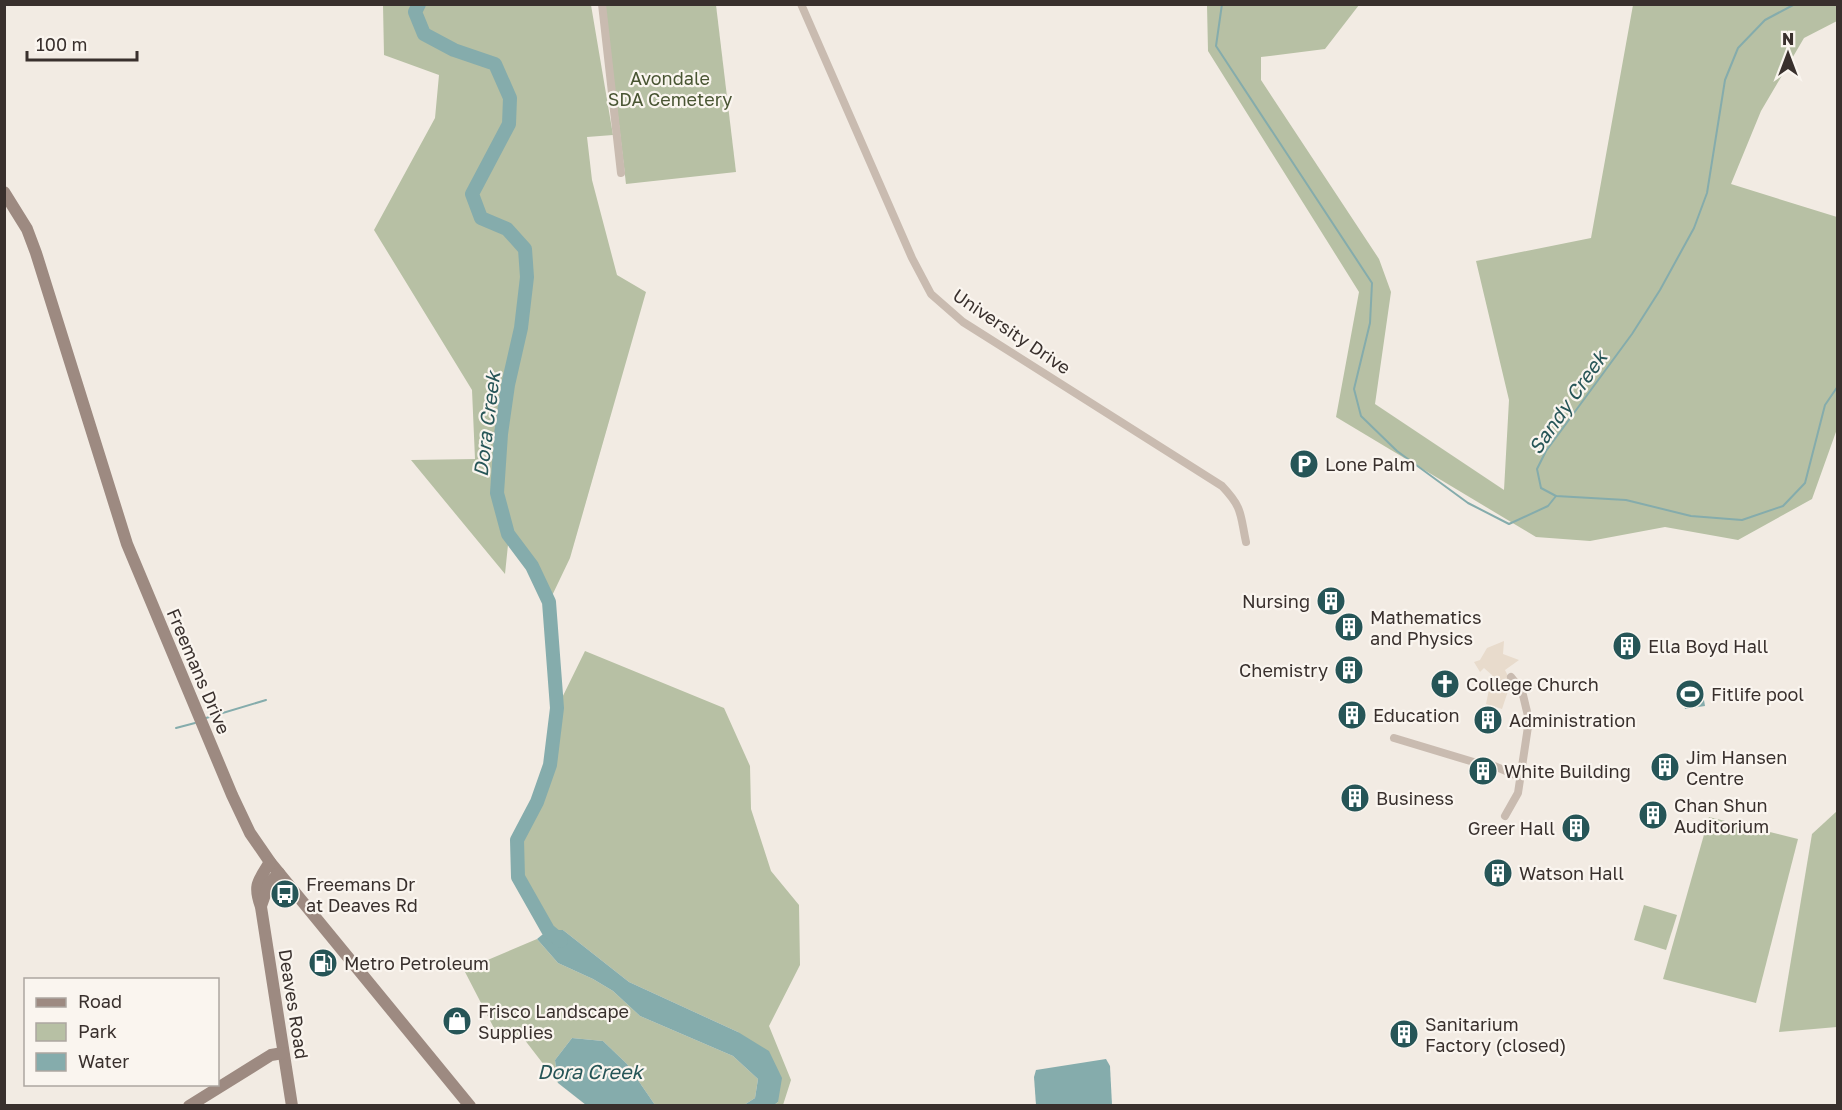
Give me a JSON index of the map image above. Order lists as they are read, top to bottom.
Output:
{
  "streets": {
    "main road": ["Freemans Drive", "Deaves Road"],
    "street": ["University Drive"]
  },
  "crossings": [
    ["Freemans Drive", "Deaves Road"]
  ],
  "water": ["Sandy Creek", "Dora Creek"],
  "parks": ["Avondale SDA Cemetery"],
  "places": {
    "parking": ["Lone Palm"],
    "building": [
      "Nursing",
      "Mathematics and Physics",
      "Ella Boyd Hall",
      "Chemistry",
      "Education",
      "Administration",
      "Jim Hansen Centre",
      "White Building",
      "Business",
      "Chan Shun Auditorium",
      "Greer Hall",
      "Watson Hall",
      "Sanitarium Factory (closed)"
    ],
    "church": ["College Church"],
    "sports": ["Fitlife pool"],
    "bus stop": ["Freemans Dr at Deaves Rd"],
    "fuel station": ["Metro Petroleum"],
    "shop": ["Frisco Landscape Supplies"]
  },
  "legend": ["Road", "Park", "Water"],
  "scale_bar": "100 m",
  "north": "top"
}
